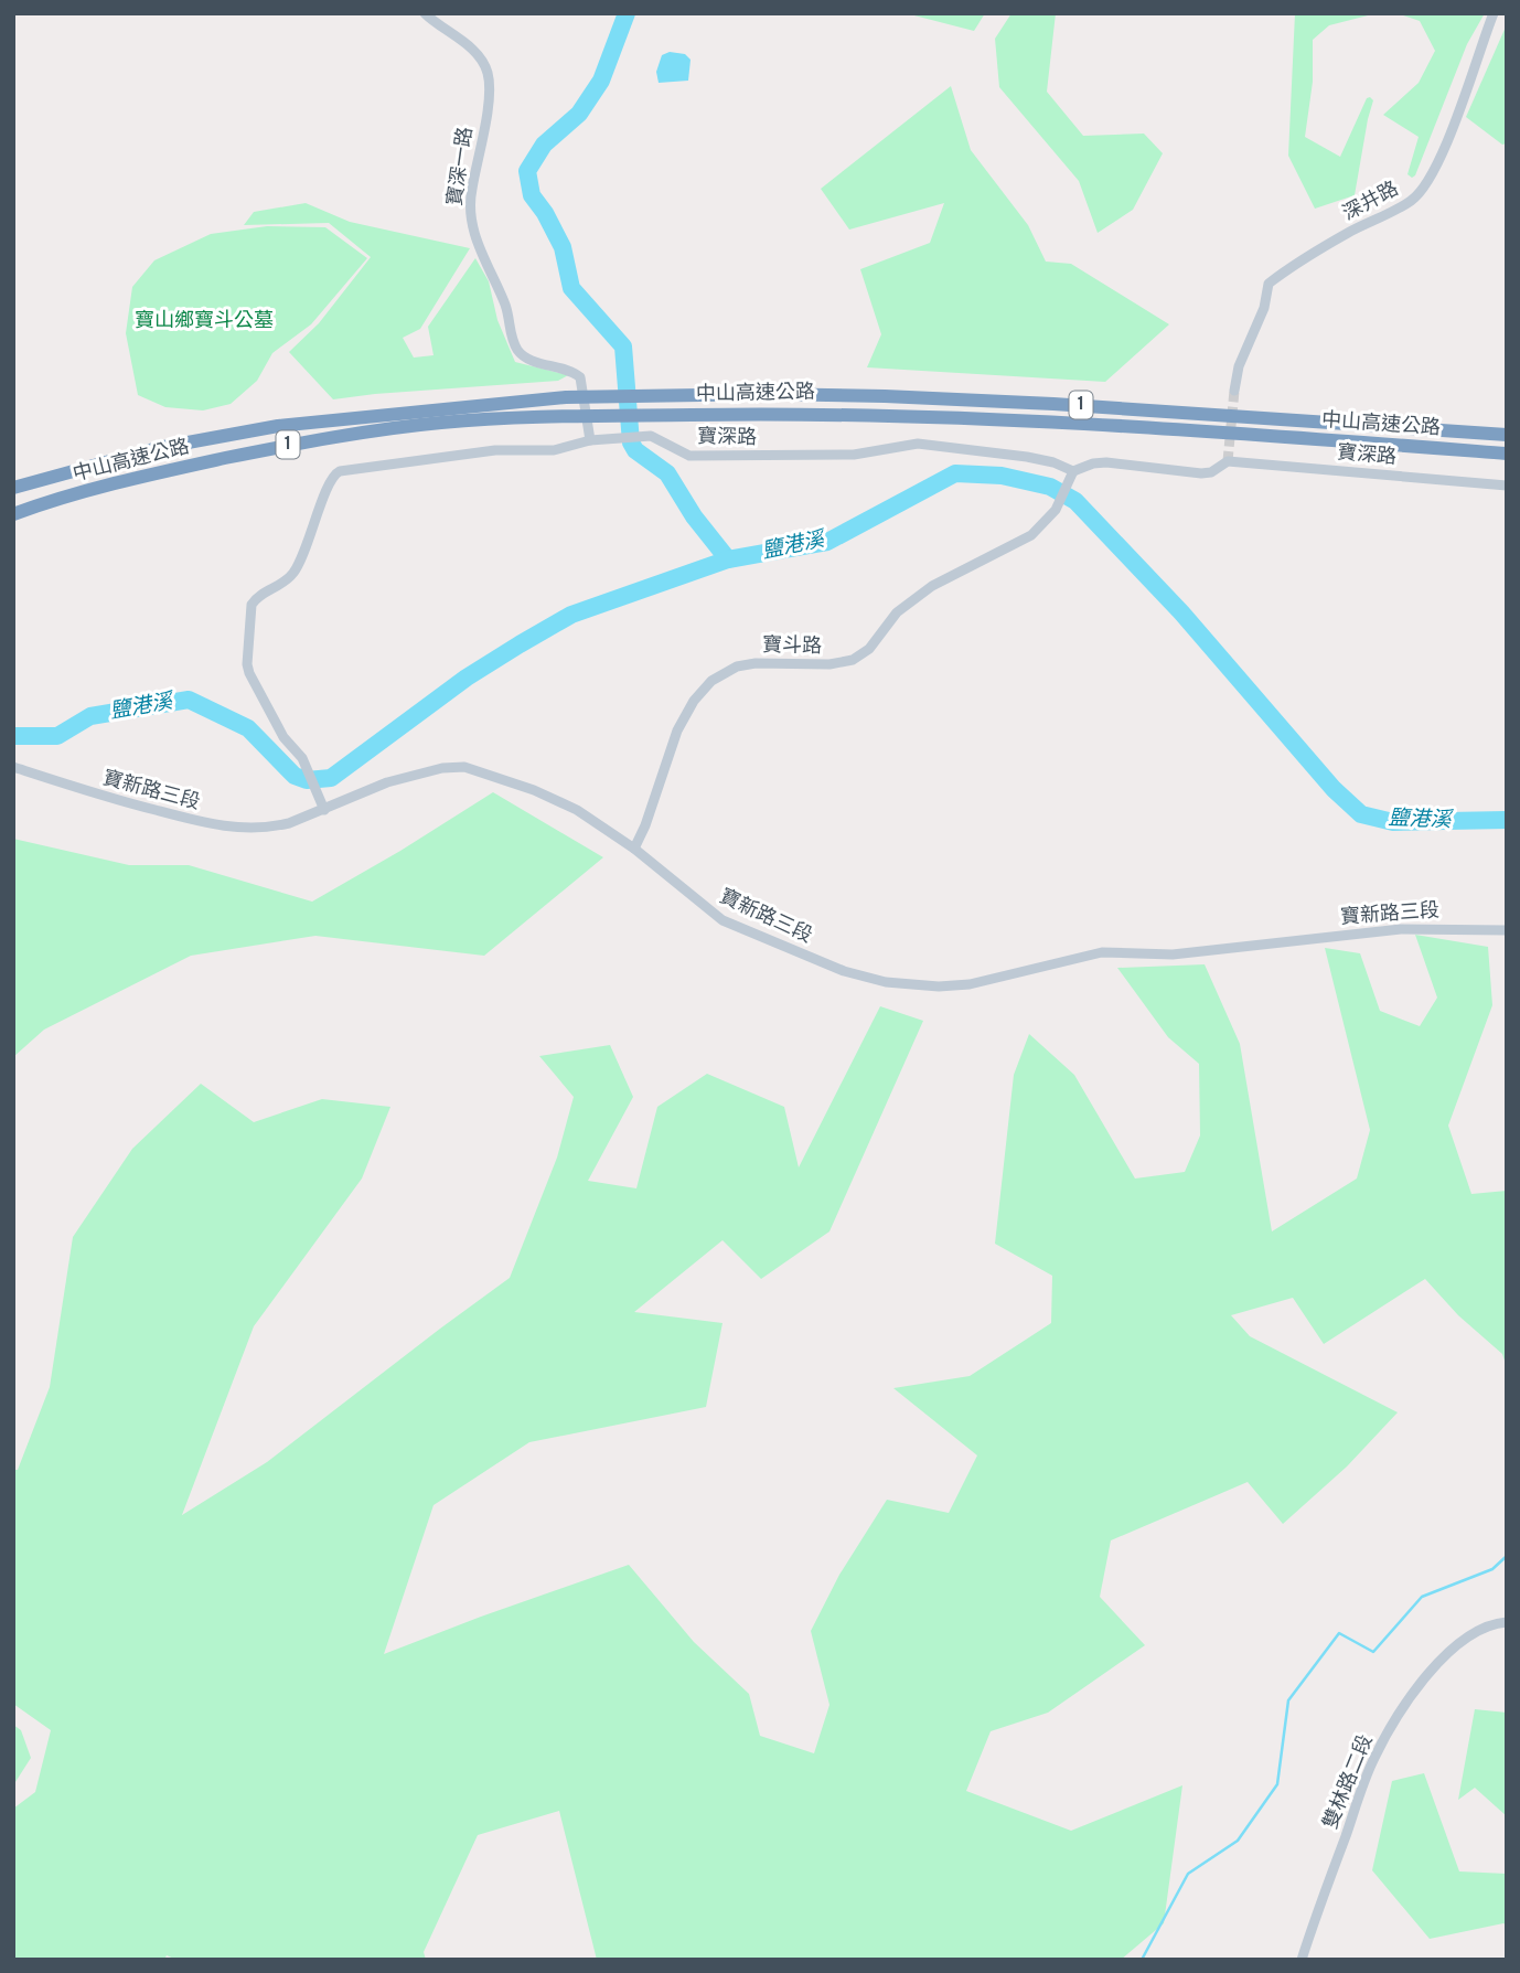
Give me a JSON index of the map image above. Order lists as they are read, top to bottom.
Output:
{
  "streets": {
    "highway": ["中山高速公路", "1"],
    "street": [
      "寶深一路",
      "深井路",
      "寶深路",
      "寶斗路",
      "寶新路三段",
      "雙林路二段"
    ]
  },
  "crossings": [
    ["寶深一路", "寶深路"],
    ["寶深路", "寶斗路"],
    ["寶深路", "寶新路三段"],
    ["寶斗路", "寶新路三段"]
  ],
  "water": ["鹽港溪"],
  "parks": ["寶山鄉寶斗公墓"]
}
